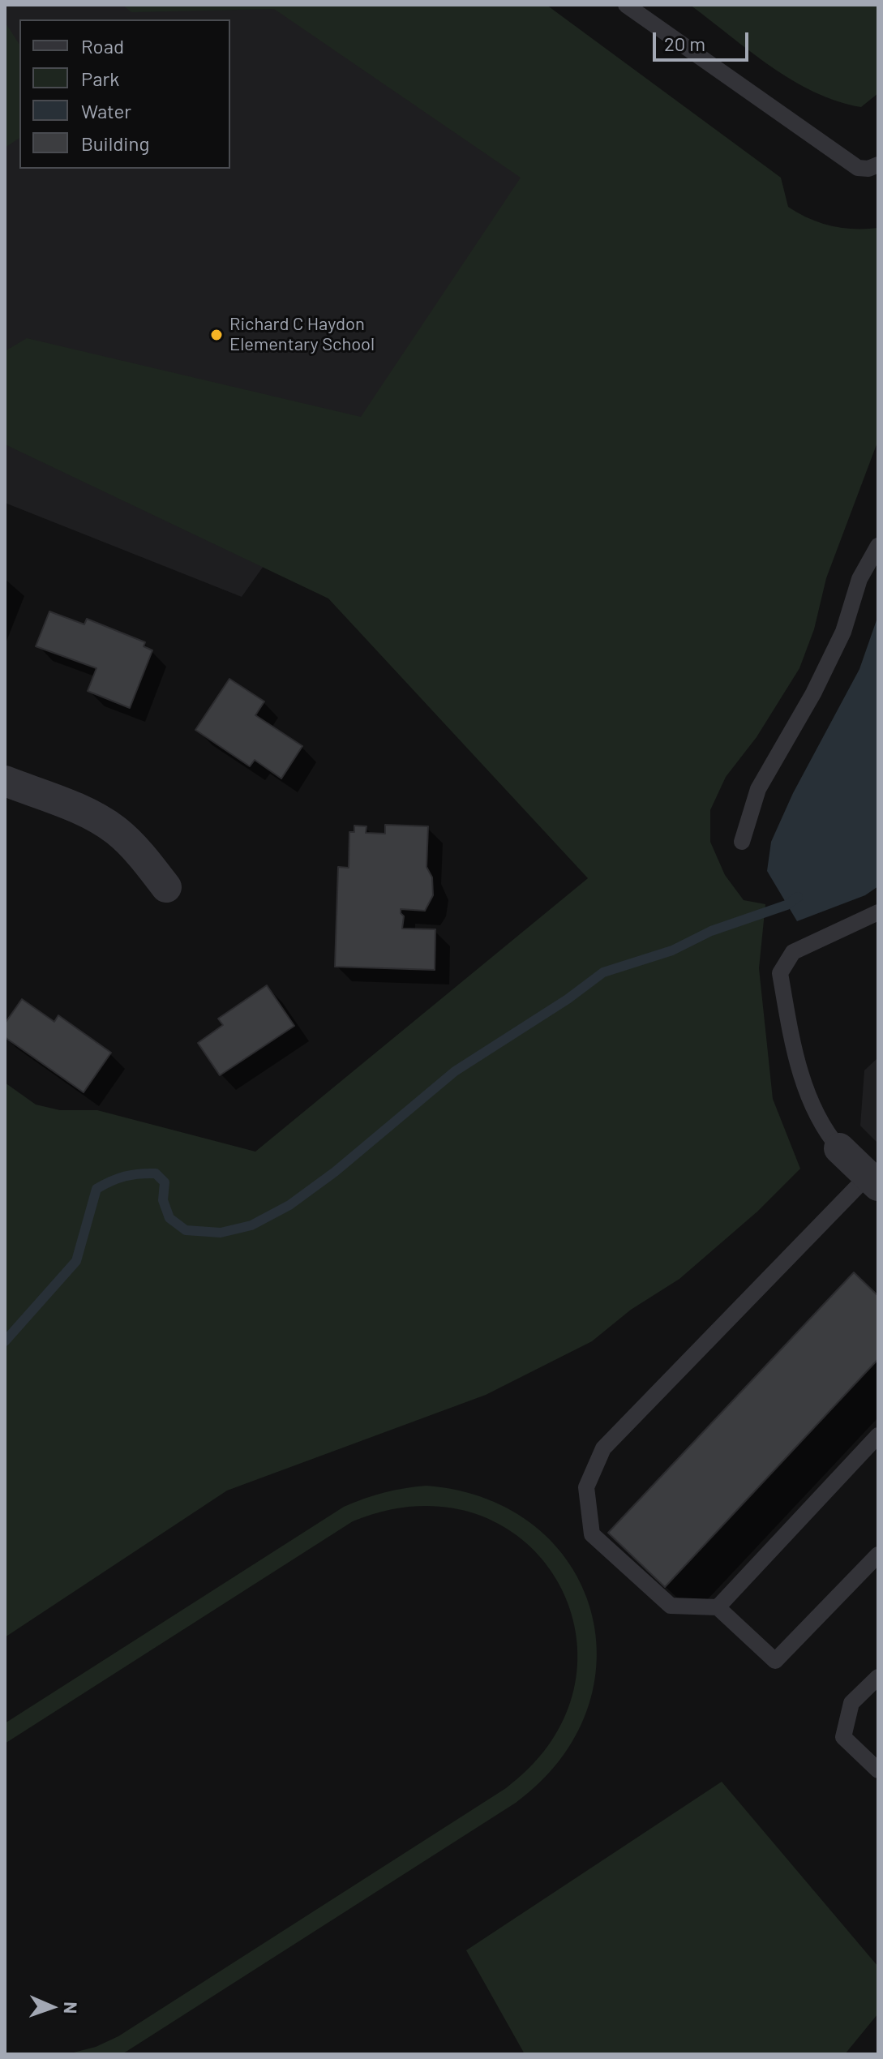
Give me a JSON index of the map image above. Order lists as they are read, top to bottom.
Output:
{
  "places": ["Richard C Haydon Elementary School"],
  "legend": [
    "Road",
    "Park",
    "Water",
    "Building"
  ],
  "scale_bar": "20 m",
  "north": "right"
}
